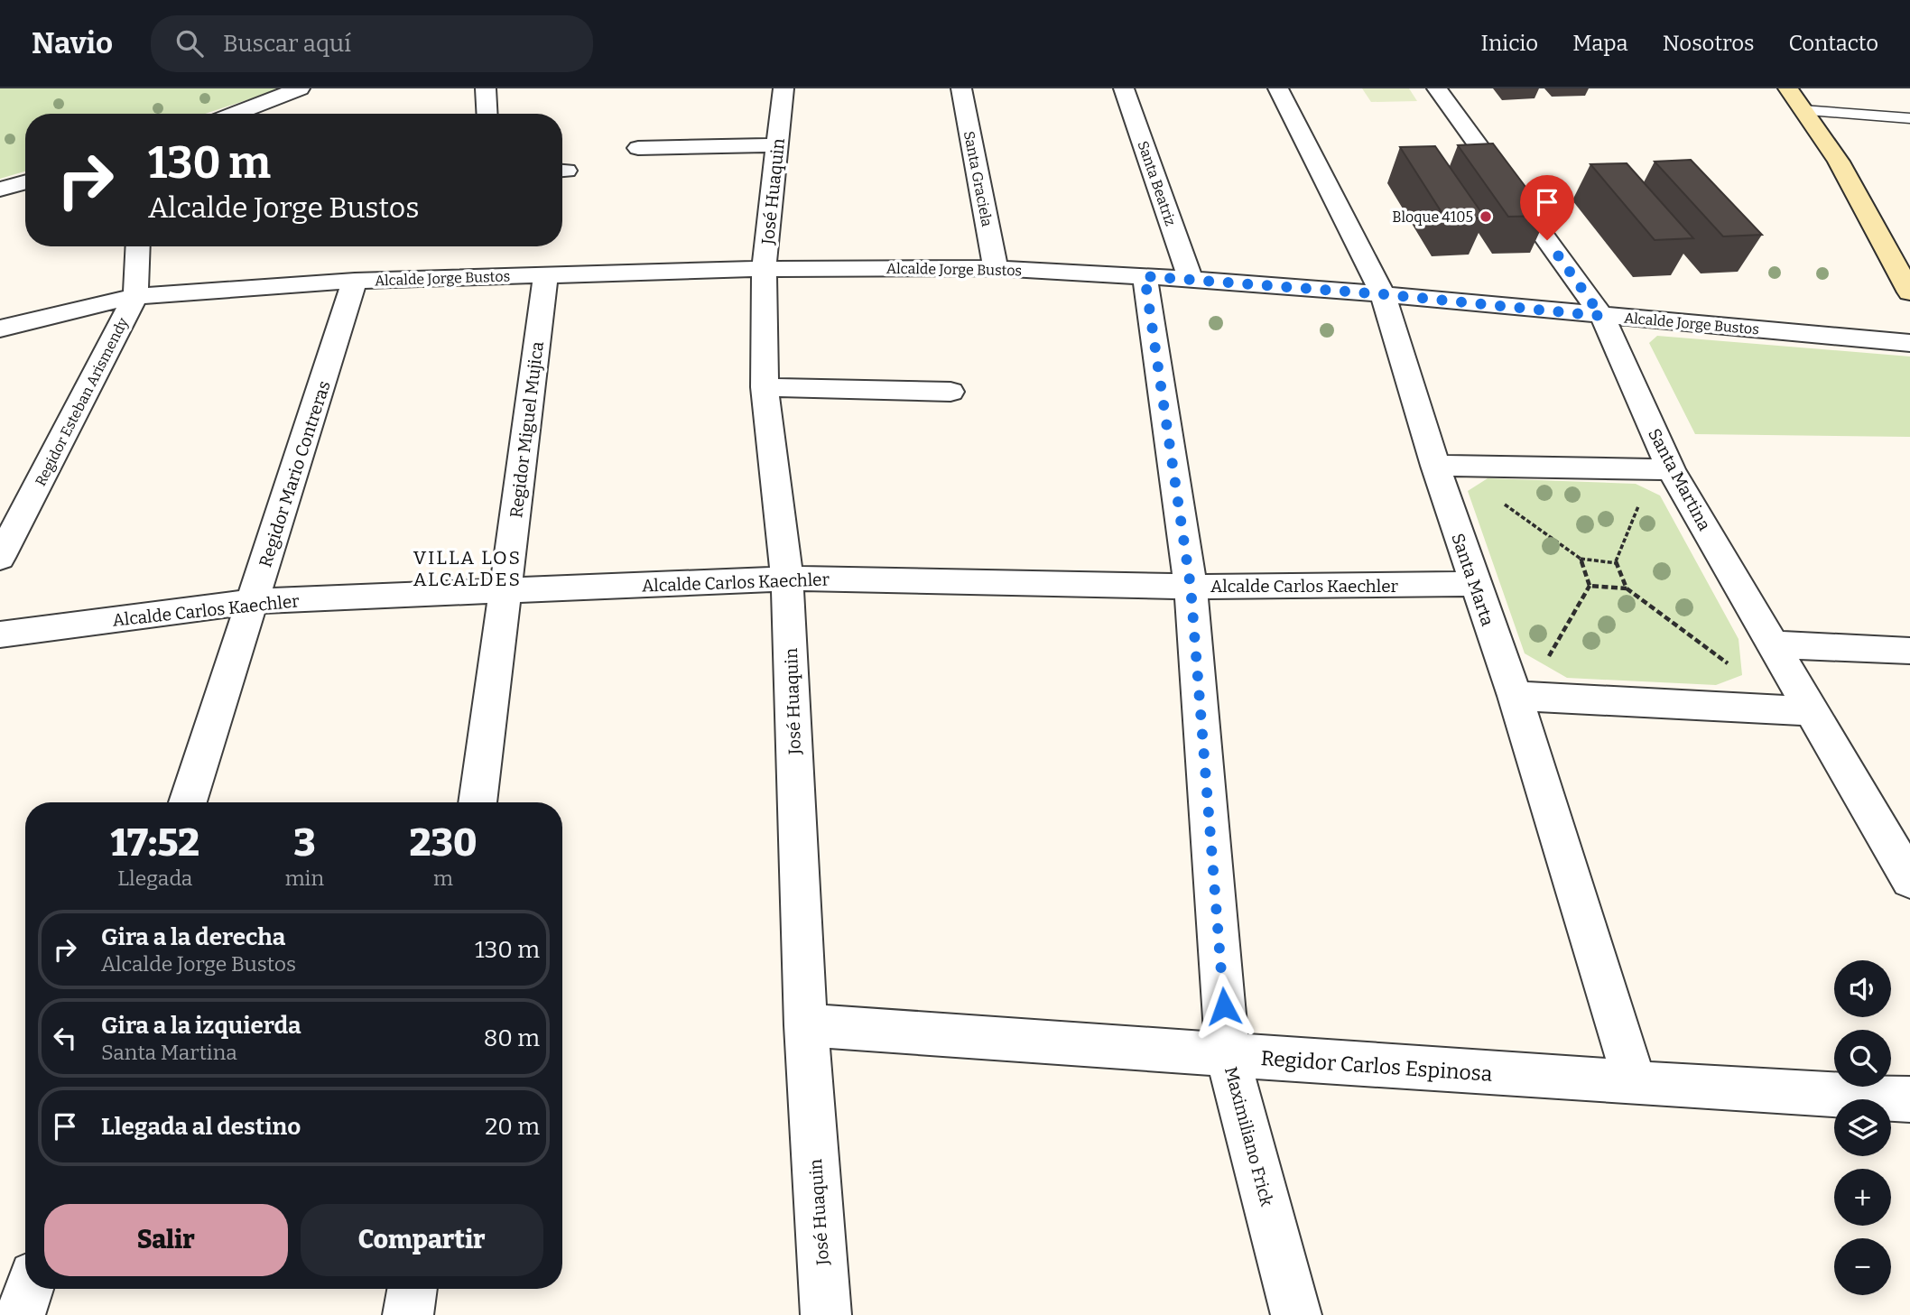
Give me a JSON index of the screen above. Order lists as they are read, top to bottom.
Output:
{
  "streets": {
    "street": [
      "Santa Graciela",
      "Santa Beatriz",
      "José Huaquin",
      "Alcalde Jorge Bustos",
      "Regidor Esteban Arismendy",
      "Regidor Miguel Mujica",
      "Regidor Mario Contreras",
      "Santa Martina",
      "Santa Marta",
      "Alcalde Carlos Kaechler",
      "Regidor Carlos Espinosa",
      "Maximiliano Frick"
    ]
  },
  "crossings": [
    ["Santa Graciela", "Alcalde Jorge Bustos"],
    ["Santa Beatriz", "Alcalde Jorge Bustos"],
    ["José Huaquin", "Alcalde Jorge Bustos"],
    ["José Huaquin", "Alcalde Carlos Kaechler"],
    ["José Huaquin", "Regidor Carlos Espinosa"],
    ["Alcalde Jorge Bustos", "Regidor Esteban Arismendy"],
    ["Alcalde Jorge Bustos", "Regidor Miguel Mujica"],
    ["Alcalde Jorge Bustos", "Regidor Mario Contreras"],
    ["Alcalde Jorge Bustos", "Santa Martina"],
    ["Alcalde Jorge Bustos", "Santa Marta"],
    ["Alcalde Jorge Bustos", "Maximiliano Frick"],
    ["Regidor Miguel Mujica", "Alcalde Carlos Kaechler"],
    ["Regidor Mario Contreras", "Alcalde Carlos Kaechler"],
    ["Santa Marta", "Alcalde Carlos Kaechler"],
    ["Santa Marta", "Regidor Carlos Espinosa"],
    ["Alcalde Carlos Kaechler", "Maximiliano Frick"],
    ["Regidor Carlos Espinosa", "Maximiliano Frick"]
  ],
  "districts": ["VILLA LOS ALCALDES"],
  "places": ["Bloque 4105"],
  "page": {
    "header": "Navio",
    "search": "Buscar aquí",
    "nav": [
      "Inicio",
      "Mapa",
      "Nosotros",
      "Contacto"
    ],
    "turn": ["130 m", "Alcalde Jorge Bustos"],
    "eta": [
      "17:52",
      "Llegada",
      "3",
      "min",
      "230",
      "m"
    ],
    "list": [
      {
        "name": "Gira a la derecha",
        "note": "Alcalde Jorge Bustos",
        "value": "130 m"
      },
      {
        "name": "Gira a la izquierda",
        "note": "Santa Martina",
        "value": "80 m"
      },
      {
        "name": "Llegada al destino",
        "value": "20 m"
      }
    ],
    "map_buttons": ["+", "−"],
    "buttons": ["Salir", "Compartir"]
  }
}
